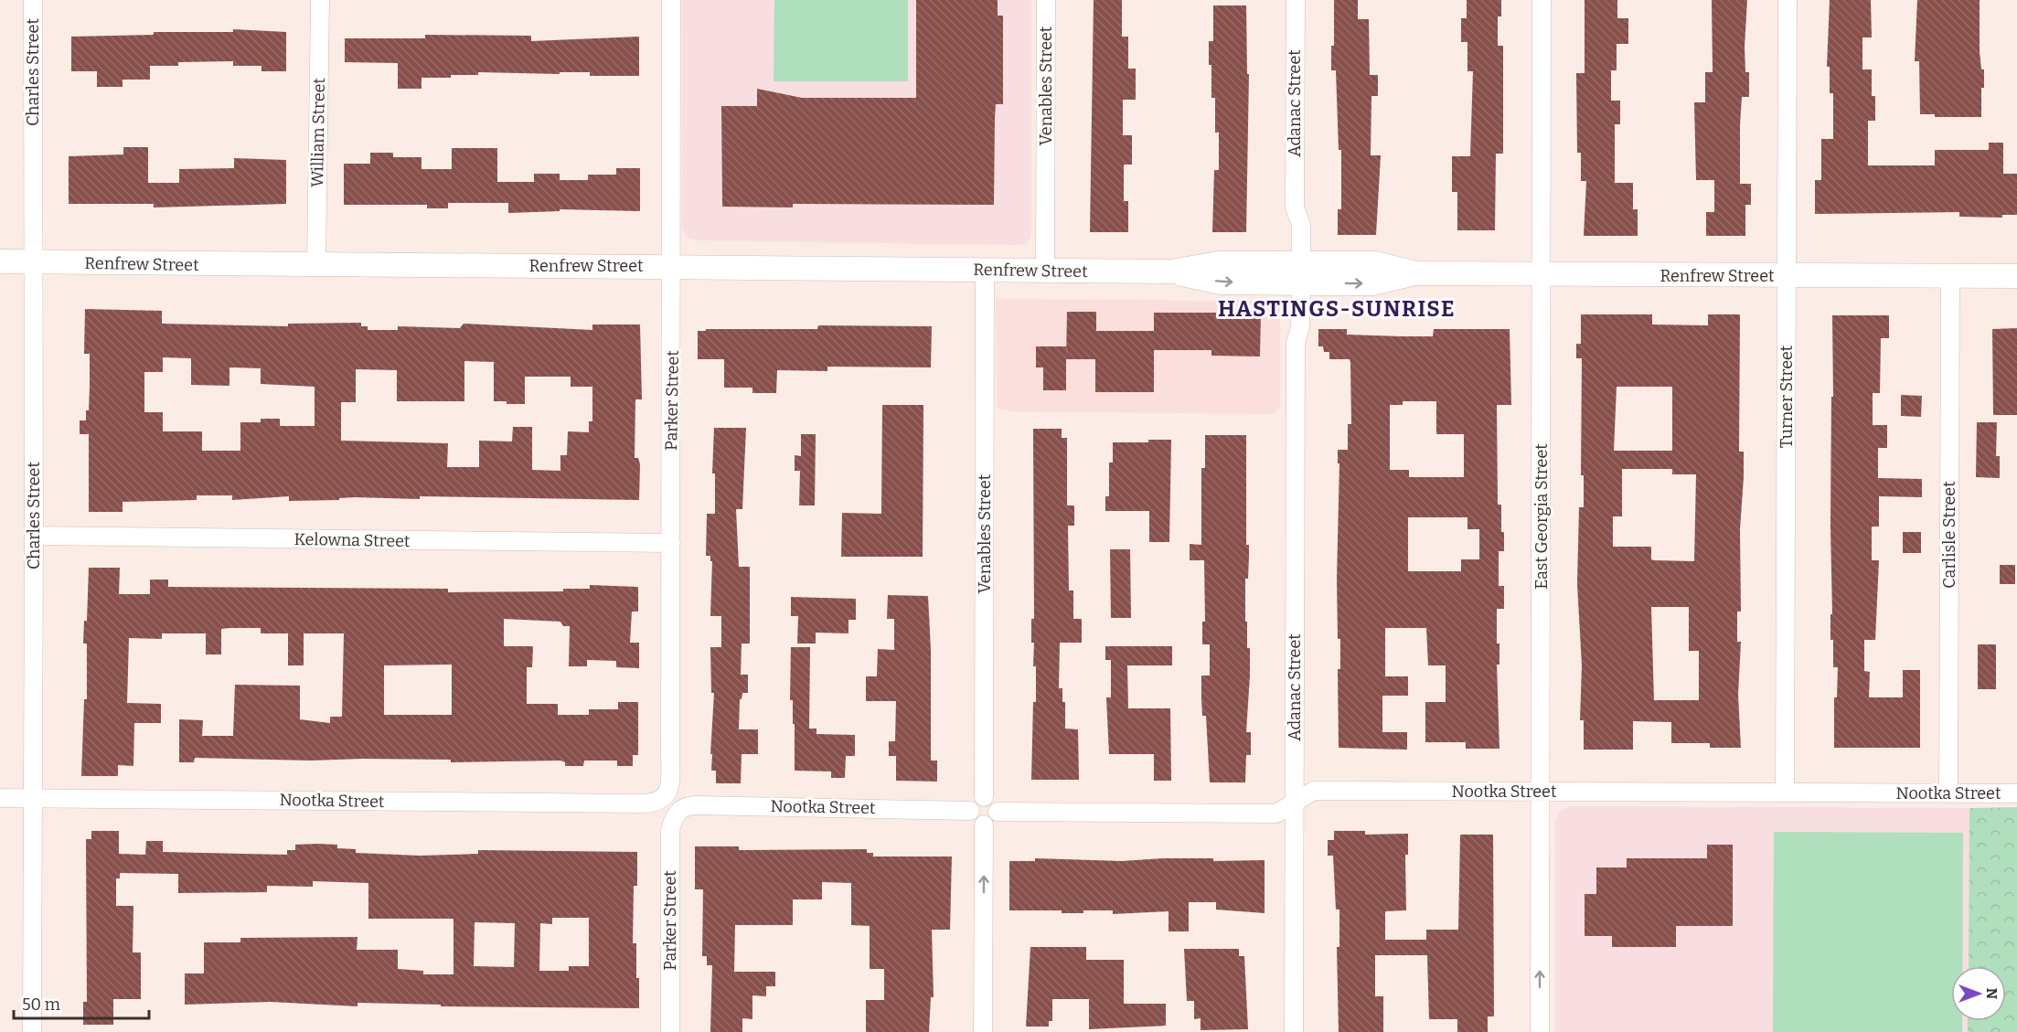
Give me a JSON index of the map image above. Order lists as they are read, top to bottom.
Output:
{
  "streets": {
    "street": [
      "Charles Street",
      "Venables Street",
      "Adanac Street",
      "William Street",
      "Renfrew Street",
      "Turner Street",
      "Parker Street",
      "East Georgia Street",
      "Carlisle Street",
      "Kelowna Street",
      "Nootka Street"
    ]
  },
  "crossings": [
    ["Charles Street", "Renfrew Street"],
    ["Charles Street", "Kelowna Street"],
    ["Charles Street", "Nootka Street"],
    ["Venables Street", "Renfrew Street"],
    ["Venables Street", "Nootka Street"],
    ["Adanac Street", "Renfrew Street"],
    ["Adanac Street", "Nootka Street"],
    ["William Street", "Renfrew Street"],
    ["Renfrew Street", "Turner Street"],
    ["Renfrew Street", "Parker Street"],
    ["Renfrew Street", "East Georgia Street"],
    ["Renfrew Street", "Carlisle Street"],
    ["Turner Street", "Nootka Street"],
    ["Parker Street", "Kelowna Street"],
    ["Parker Street", "Nootka Street"],
    ["East Georgia Street", "Nootka Street"],
    ["Carlisle Street", "Nootka Street"]
  ],
  "districts": ["HASTINGS-SUNRISE"],
  "scale_bar": "50 m",
  "north": "right"
}
